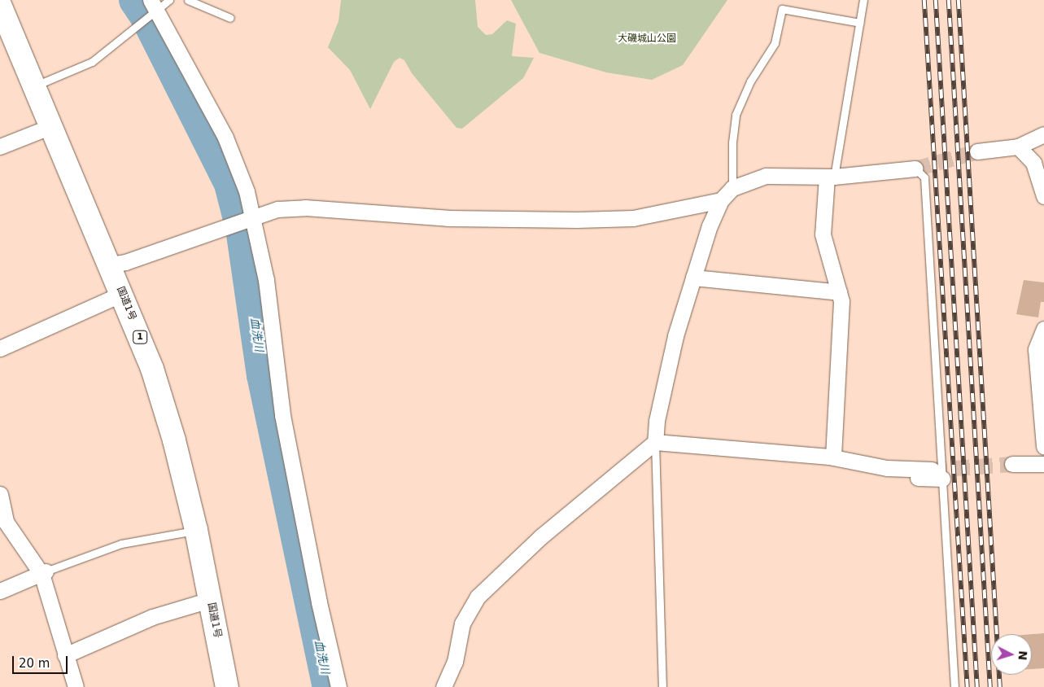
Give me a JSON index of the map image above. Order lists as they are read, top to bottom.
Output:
{
  "streets": {
    "highway": ["国道1号", "1"]
  },
  "water": ["血洗川"],
  "parks": ["大磯城山公園"],
  "scale_bar": "20 m",
  "north": "right"
}
